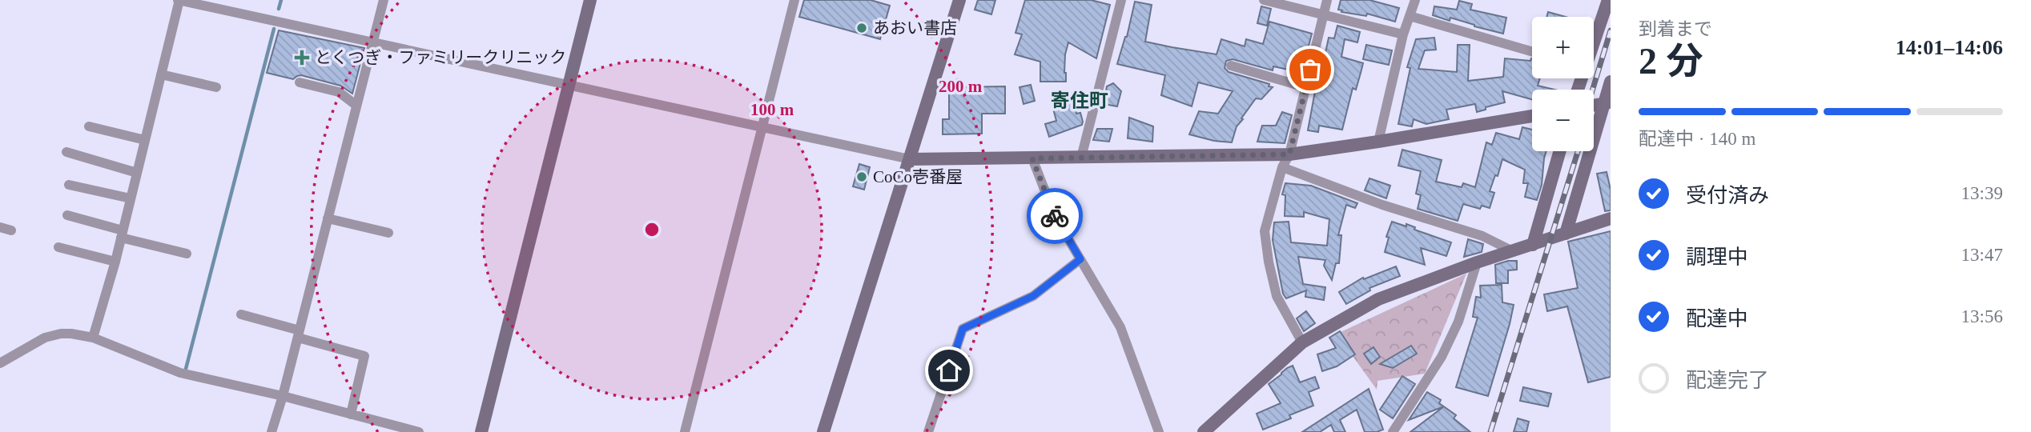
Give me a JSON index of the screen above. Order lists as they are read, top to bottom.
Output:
{
  "districts": ["寄住町"],
  "places": {
    "other": ["あおい書店", "CoCo壱番屋"],
    "health": ["とくつぎ・ファミリークリニック"]
  },
  "page": {
    "heading": ["2 分", "到着まで", "14:01–14:06"],
    "map_buttons": ["+", "−"],
    "bar": "配達中 · 140 m",
    "list": [
      ["受付済み", "13:39"],
      ["調理中", "13:47"],
      ["配達中", "13:56"],
      "配達完了"
    ]
  },
  "rings": ["200 m", "100 m"]
}
